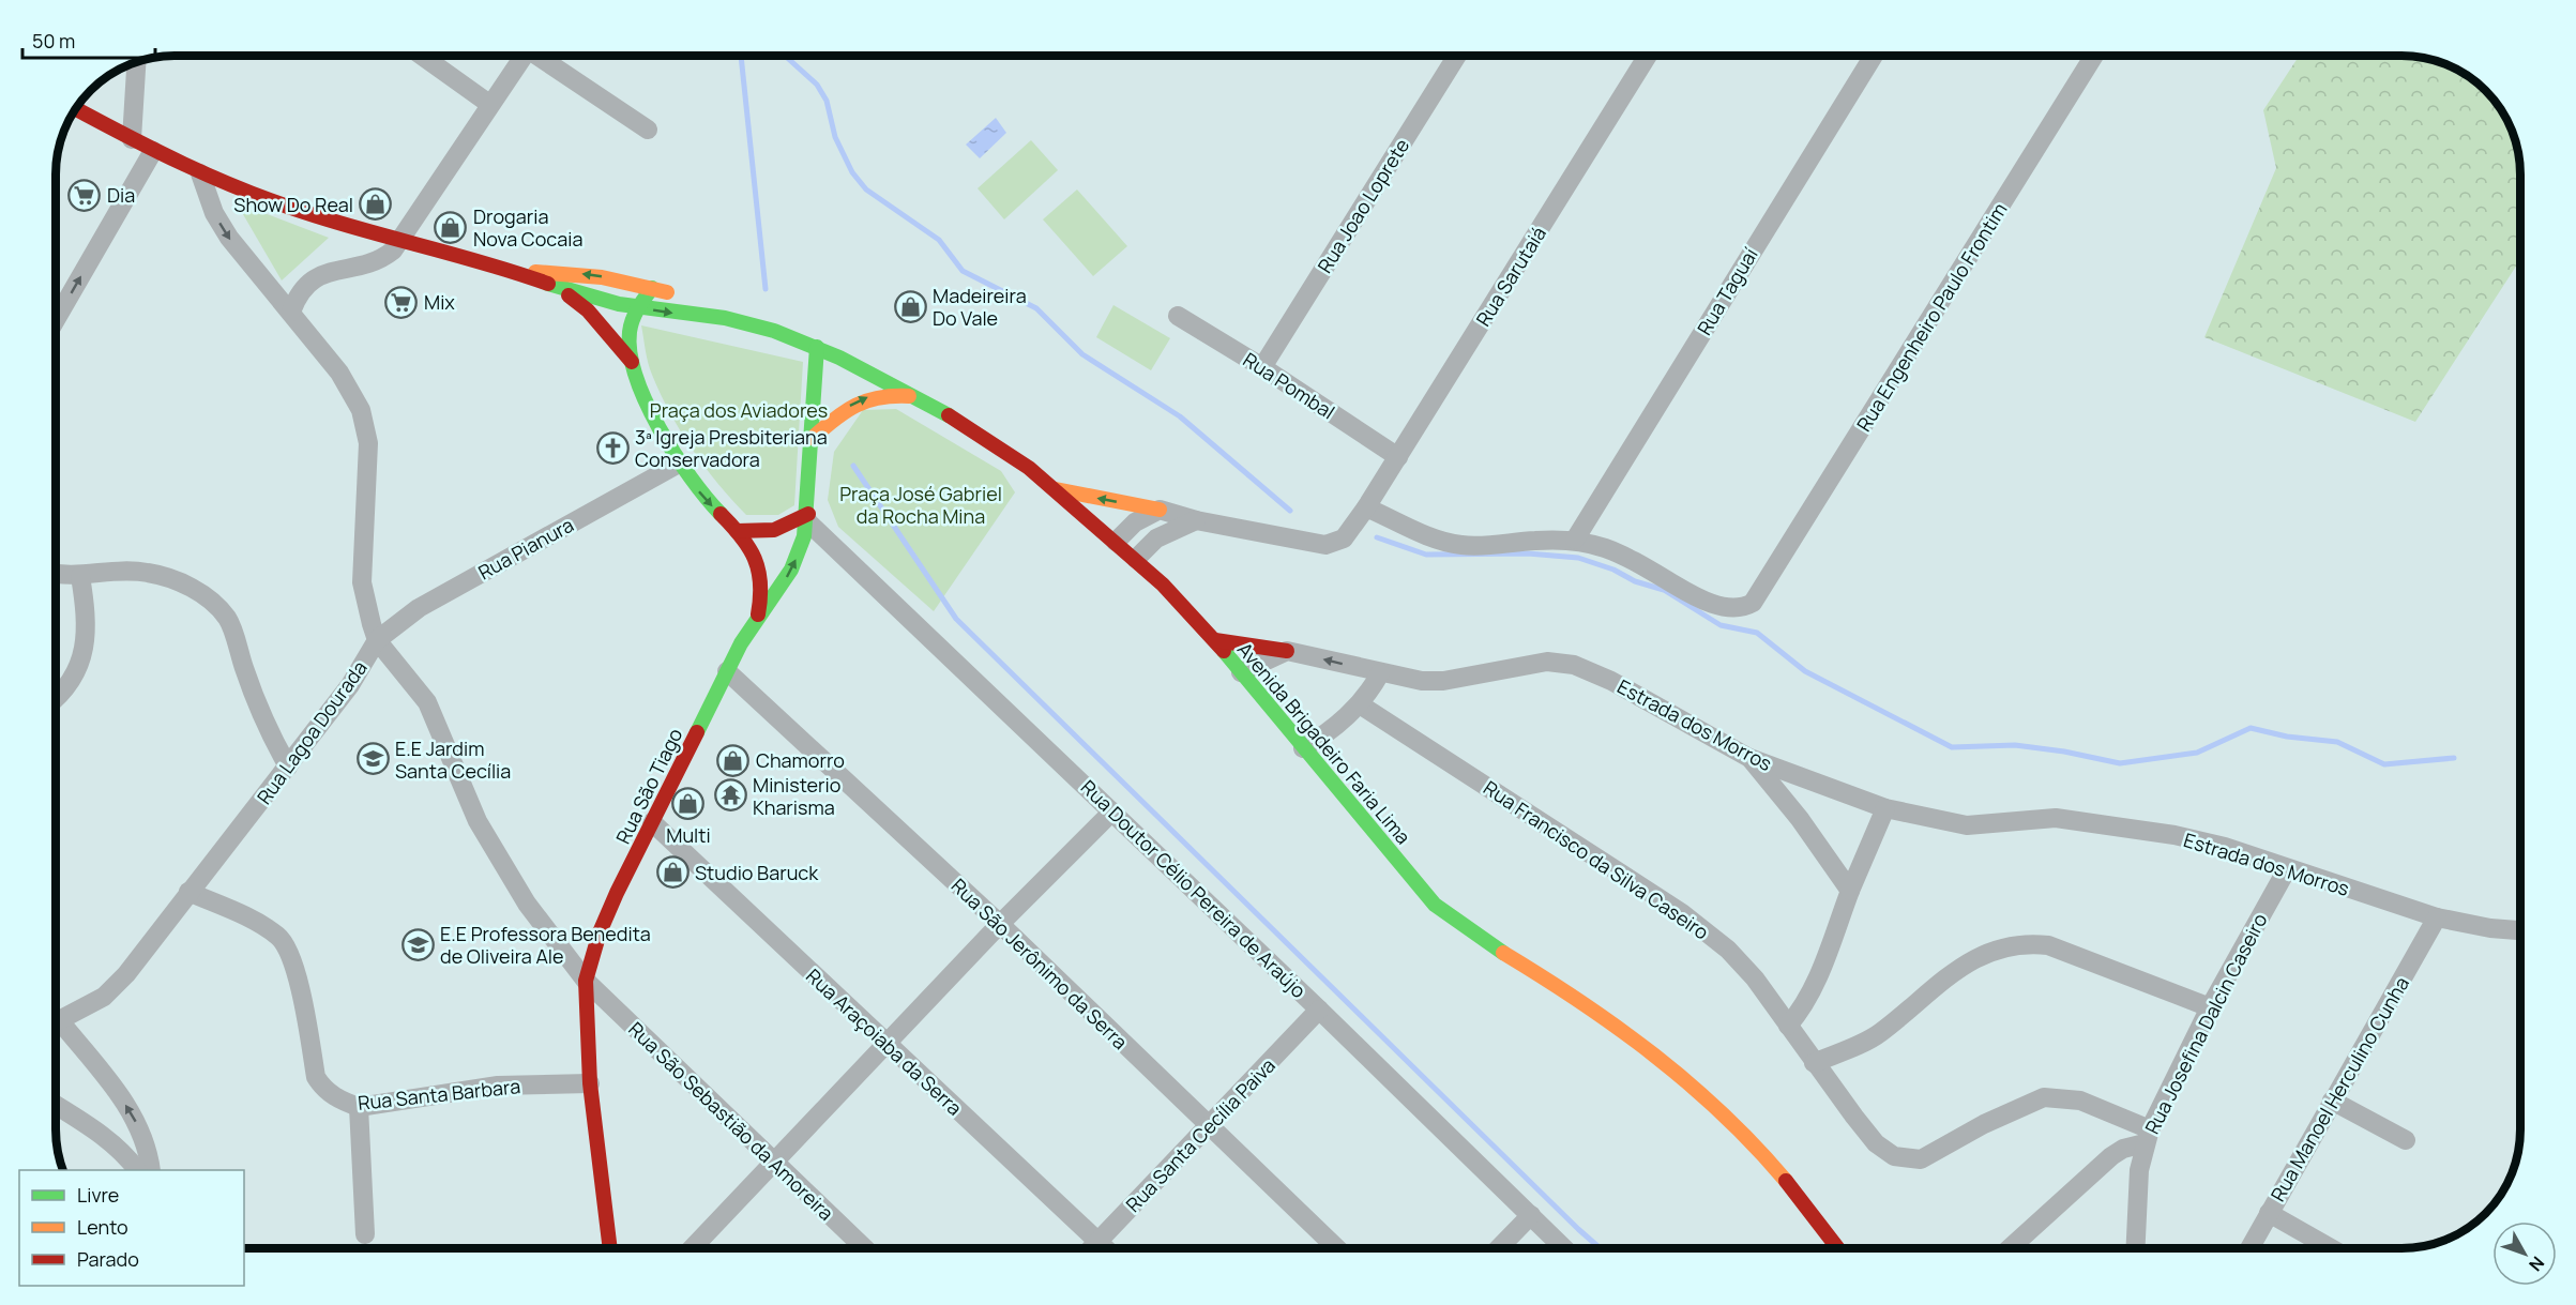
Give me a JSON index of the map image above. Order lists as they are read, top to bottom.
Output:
{
  "streets": {
    "main road": ["Avenida Brigadeiro Faria Lima", "Rua São Tiago"],
    "street": [
      "Rua Joao Loprete",
      "Rua Sarutaiá",
      "Rua Taguaí",
      "Rua Engenheiro Paulo Frontim",
      "Rua Pombal",
      "Rua Pianura",
      "Estrada dos Morros",
      "Rua Lagoa Dourada",
      "Rua Francisco da Silva Caseiro",
      "Rua Doutor Célio Pereira de Araújo",
      "Rua São Jerônimo da Serra",
      "Rua Josefina Dalcin Caseiro",
      "Rua Araçoiaba da Serra",
      "Rua Manoel Herculino Cunha",
      "Rua Santa Barbara",
      "Rua São Sebastião da Amoreira",
      "Rua Santa Cecília Paiva"
    ]
  },
  "crossings": [
    ["Rua Joao Loprete", "Rua Pombal"],
    ["Rua Sarutaiá", "Rua Engenheiro Paulo Frontim"],
    ["Rua Sarutaiá", "Rua Pombal"],
    ["Rua Taguaí", "Rua Engenheiro Paulo Frontim"],
    ["Rua Pianura", "Rua Lagoa Dourada"],
    ["Rua Pianura", "Rua São Sebastião da Amoreira"],
    ["Estrada dos Morros", "Rua Josefina Dalcin Caseiro"],
    ["Estrada dos Morros", "Rua Manoel Herculino Cunha"],
    ["Rua Lagoa Dourada", "Avenida Brigadeiro Faria Lima"],
    ["Rua Lagoa Dourada", "Rua Santa Barbara"],
    ["Rua Lagoa Dourada", "Rua São Sebastião da Amoreira"],
    ["Avenida Brigadeiro Faria Lima", "Rua São Tiago"],
    ["Rua São Tiago", "Rua Doutor Célio Pereira de Araújo"],
    ["Rua São Tiago", "Rua São Jerônimo da Serra"],
    ["Rua São Tiago", "Rua Araçoiaba da Serra"],
    ["Rua São Tiago", "Rua Santa Barbara"],
    ["Rua São Tiago", "Rua São Sebastião da Amoreira"],
    ["Rua Francisco da Silva Caseiro", "Rua Josefina Dalcin Caseiro"],
    ["Rua Doutor Célio Pereira de Araújo", "Rua Santa Cecília Paiva"],
    ["Rua São Jerônimo da Serra", "Rua Santa Cecília Paiva"],
    ["Rua Araçoiaba da Serra", "Rua Santa Cecília Paiva"]
  ],
  "parks": ["Praça dos Aviadores", "Praça José Gabriel da Rocha Mina"],
  "places": {
    "supermarket": ["Dia", "Mix"],
    "shop": [
      "Show Do Real",
      "Drogaria Nova Cocaia",
      "Madeireira Do Vale",
      "Chamorro",
      "Multi",
      "Studio Baruck"
    ],
    "church": ["3ª Igreja Presbiteriana Conservadora"],
    "school or university": ["E.E Jardim Santa Cecília", "E.E Professora Benedita de Oliveira Ale"],
    "temple": ["Ministerio Kharisma"]
  },
  "legend": ["Livre", "Lento", "Parado"],
  "scale_bar": "50 m",
  "north": "bottom right"
}
